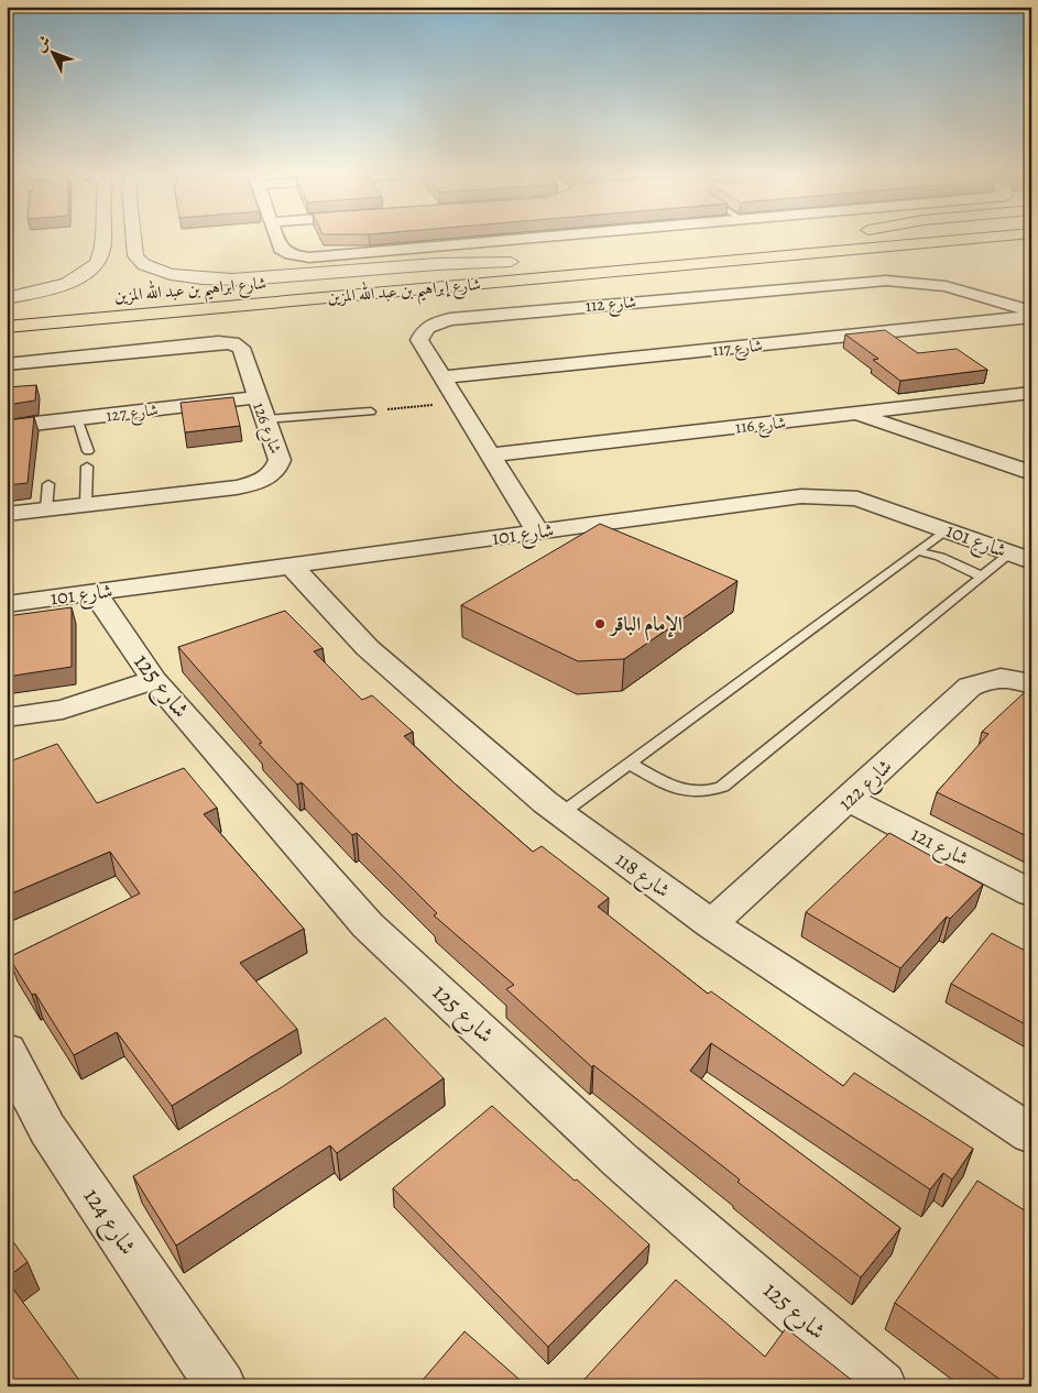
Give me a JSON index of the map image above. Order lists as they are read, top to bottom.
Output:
{
  "streets": {
    "main road": ["شارع ابراهيم بن عبد الله المزين", "شارع إبراهيم بن عبد الله المزين"],
    "street": [
      "شارع 112",
      "شارع 117",
      "شارع 127",
      "شارع 116",
      "شارع 126",
      "شارع 101",
      "شارع 125",
      "شارع 122",
      "شارع 121",
      "شارع 118",
      "شارع 124"
    ]
  },
  "crossings": [
    ["شارع 112", "شارع 117"],
    ["شارع 112", "شارع 116"],
    ["شارع 112", "شارع 101"],
    ["شارع 127", "شارع 126"],
    ["شارع 101", "شارع 125"],
    ["شارع 101", "شارع 118"],
    ["شارع 122", "شارع 121"],
    ["شارع 122", "شارع 118"]
  ],
  "places": ["الإمام الباقر"],
  "north": "top left"
}
